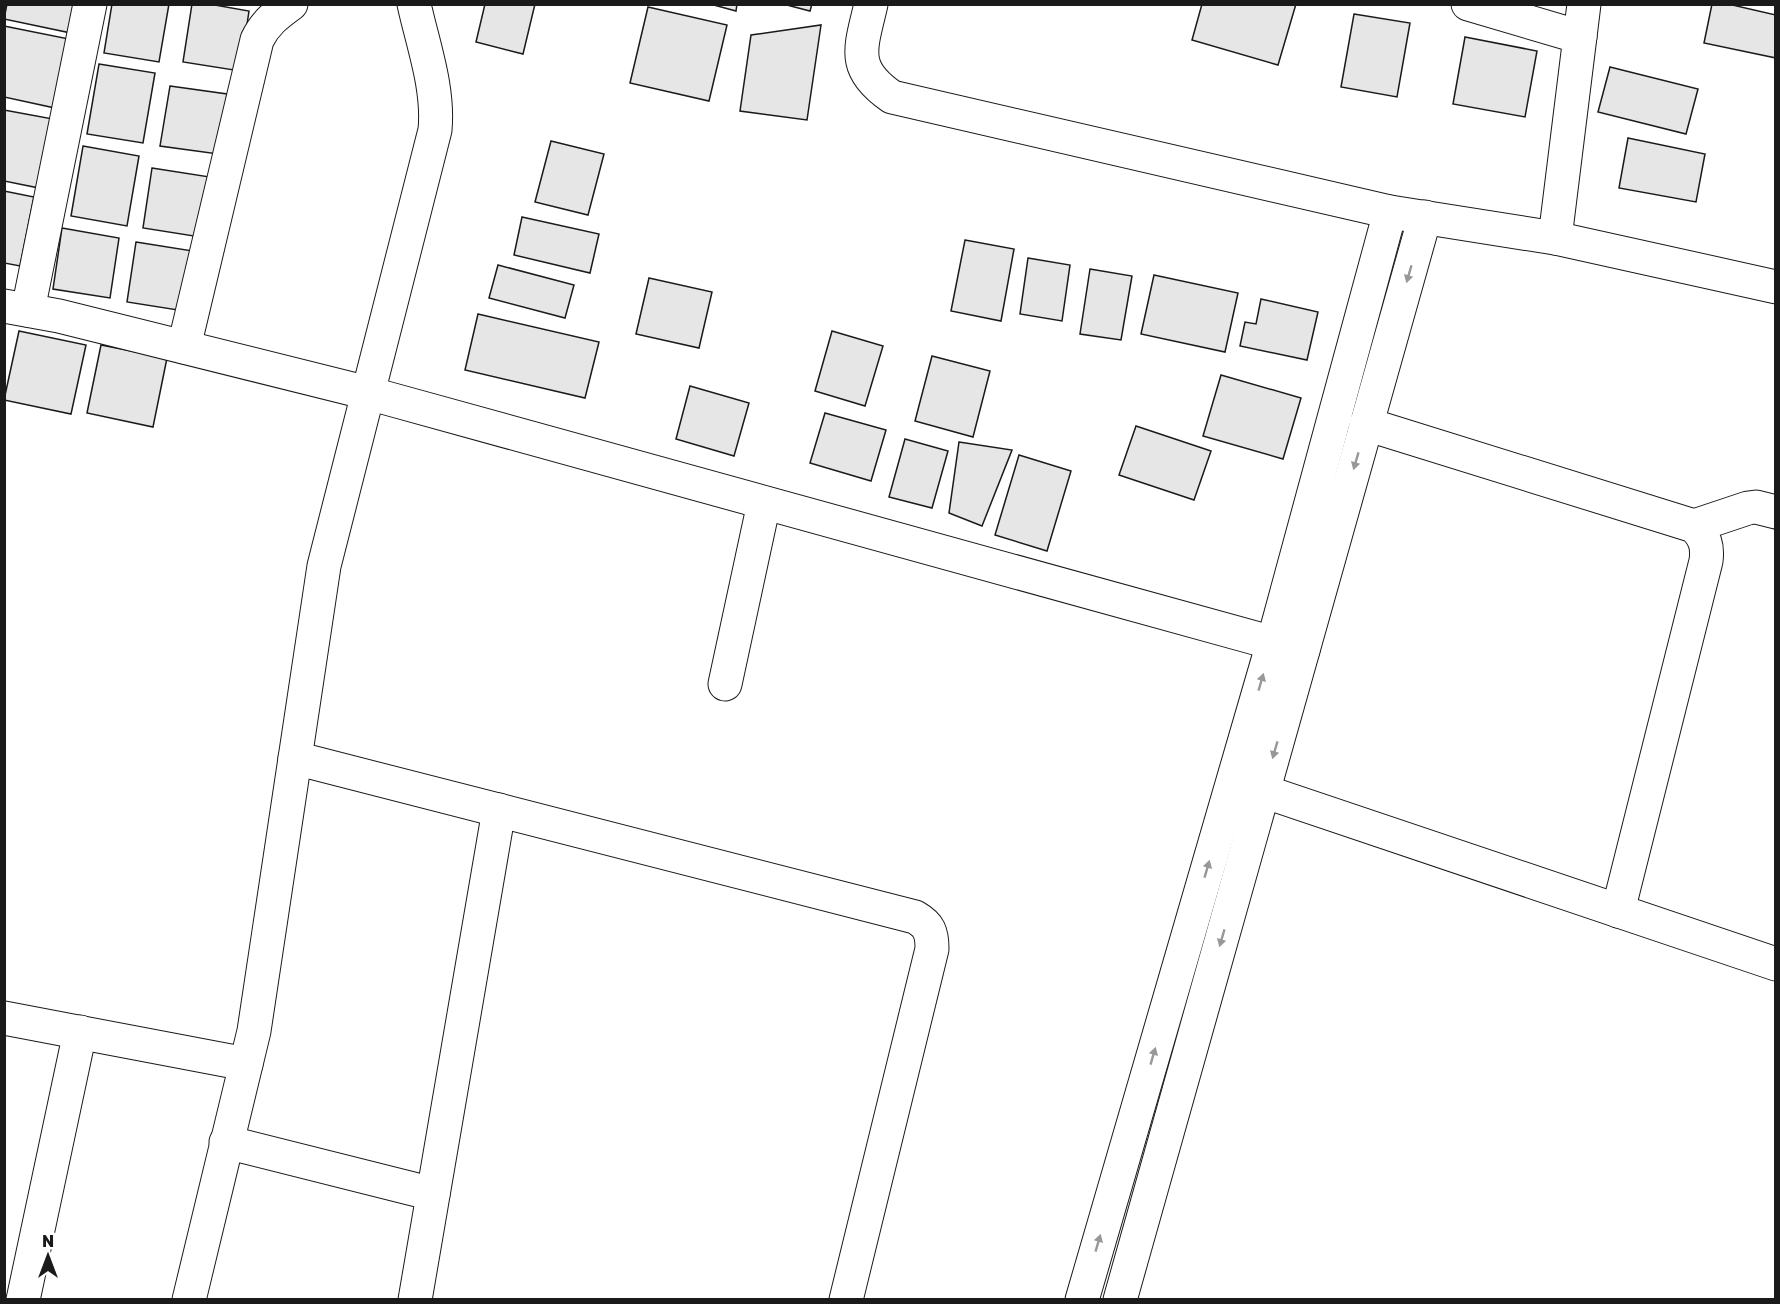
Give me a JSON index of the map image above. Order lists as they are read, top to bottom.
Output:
{
  "north": "top"
}
